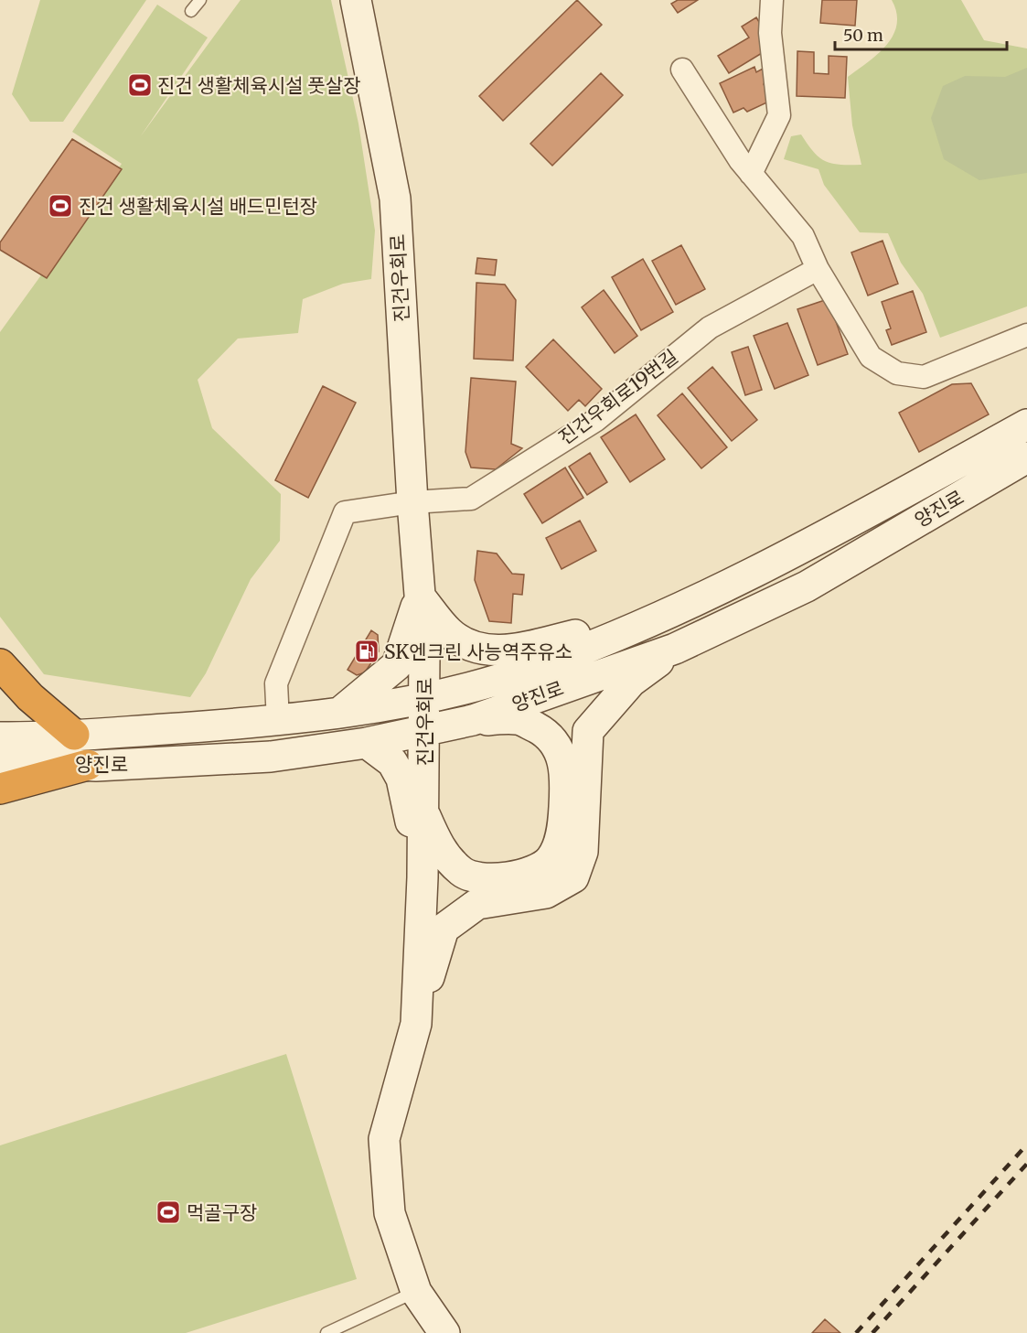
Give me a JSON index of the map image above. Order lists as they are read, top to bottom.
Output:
{
  "streets": {
    "main road": ["진건우회로", "양진로"],
    "street": ["진건우회로19번길"]
  },
  "crossings": [
    ["진건우회로", "진건우회로19번길"],
    ["진건우회로", "양진로"],
    ["진건우회로19번길", "양진로"]
  ],
  "places": {
    "sports": ["진건 생활체육시설 풋살장", "진건 생활체육시설 배드민턴장", "먹골구장"],
    "fuel station": ["SK엔크린 사능역주유소"]
  },
  "scale_bar": "50 m"
}
